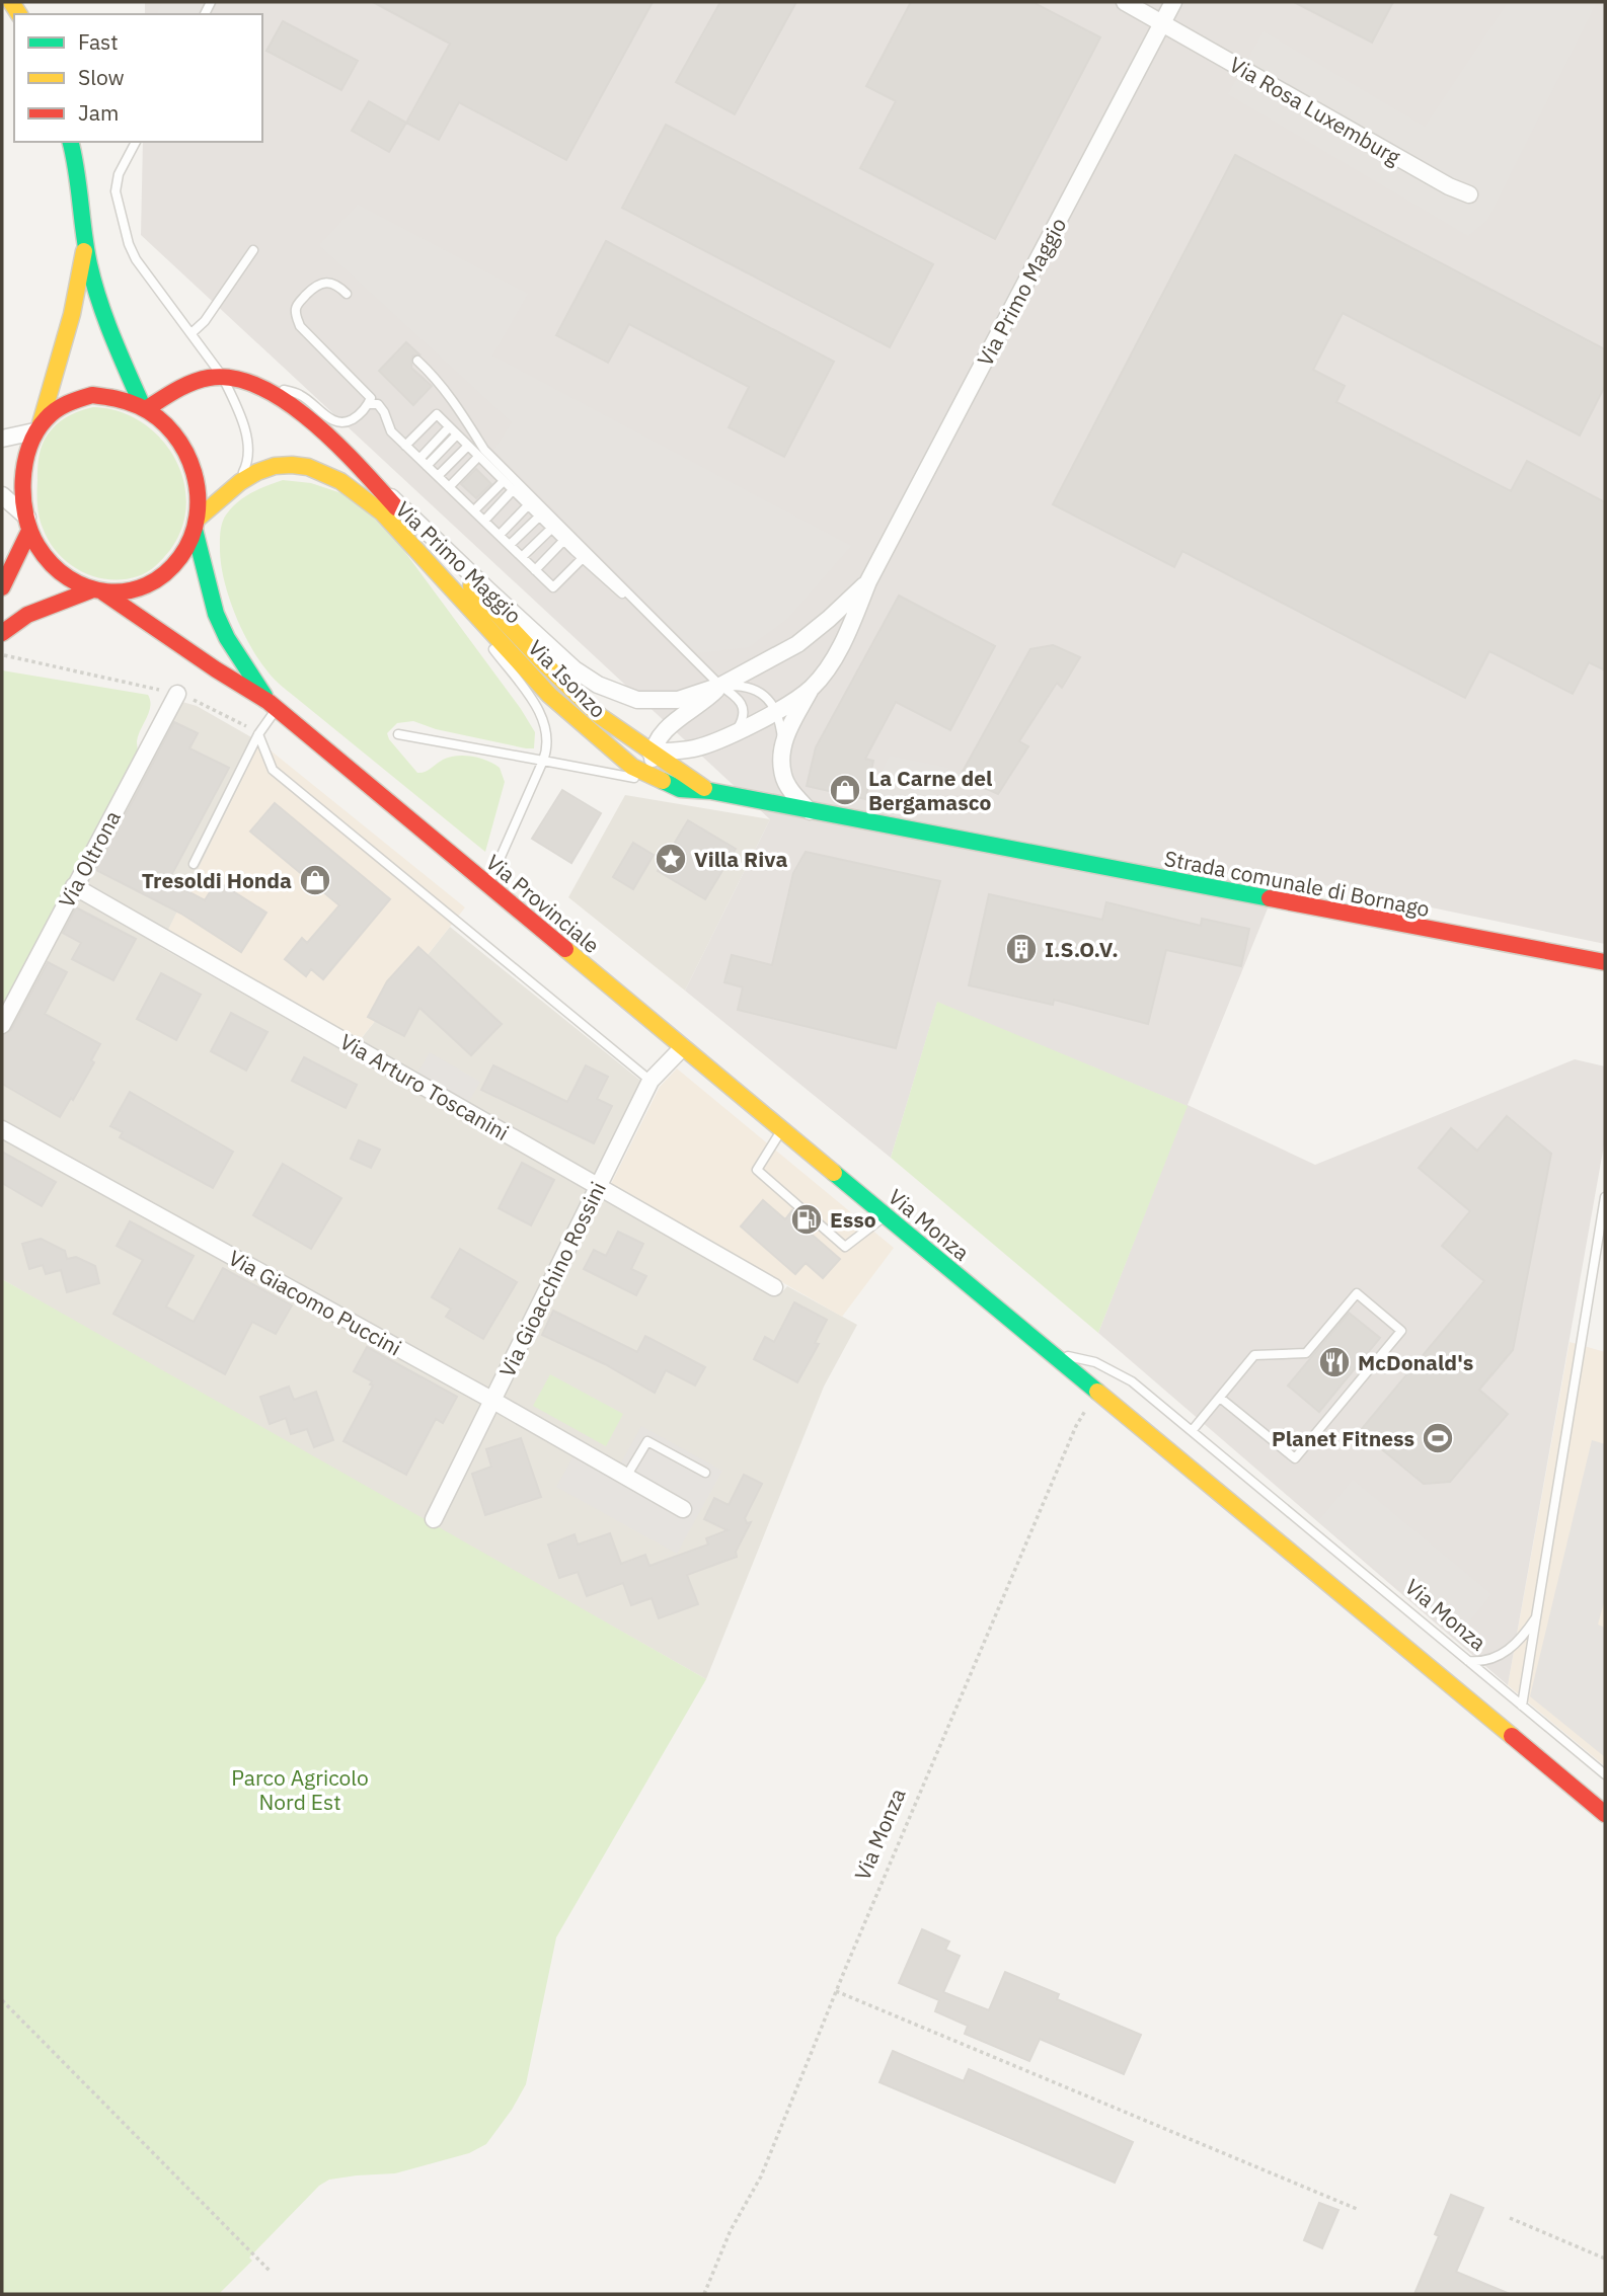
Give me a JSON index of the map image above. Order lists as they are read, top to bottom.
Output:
{
  "streets": {
    "main road": [
      "Via Isonzo",
      "Strada comunale di Bornago",
      "Via Provinciale",
      "Via Monza"
    ],
    "street": [
      "Via Rosa Luxemburg",
      "Via Primo Maggio",
      "Via Oltrona",
      "Via Arturo Toscanini",
      "Via Gioacchino Rossini",
      "Via Giacomo Puccini"
    ]
  },
  "crossings": [
    ["Via Rosa Luxemburg", "Via Primo Maggio"],
    ["Via Primo Maggio", "Via Isonzo"],
    ["Via Isonzo", "Strada comunale di Bornago"],
    ["Via Isonzo", "Via Provinciale"],
    ["Via Oltrona", "Via Arturo Toscanini"],
    ["Via Provinciale", "Via Monza"],
    ["Via Provinciale", "Via Gioacchino Rossini"],
    ["Via Arturo Toscanini", "Via Gioacchino Rossini"],
    ["Via Gioacchino Rossini", "Via Giacomo Puccini"]
  ],
  "parks": ["Parco Agricolo Nord Est"],
  "places": {
    "shop": ["La Carne del Bergamasco", "Tresoldi Honda"],
    "place": ["Villa Riva"],
    "building": ["I.S.O.V."],
    "fuel station": ["Esso"],
    "restaurant": ["McDonald's"],
    "sports": ["Planet Fitness"]
  },
  "legend": ["Fast", "Slow", "Jam"]
}
